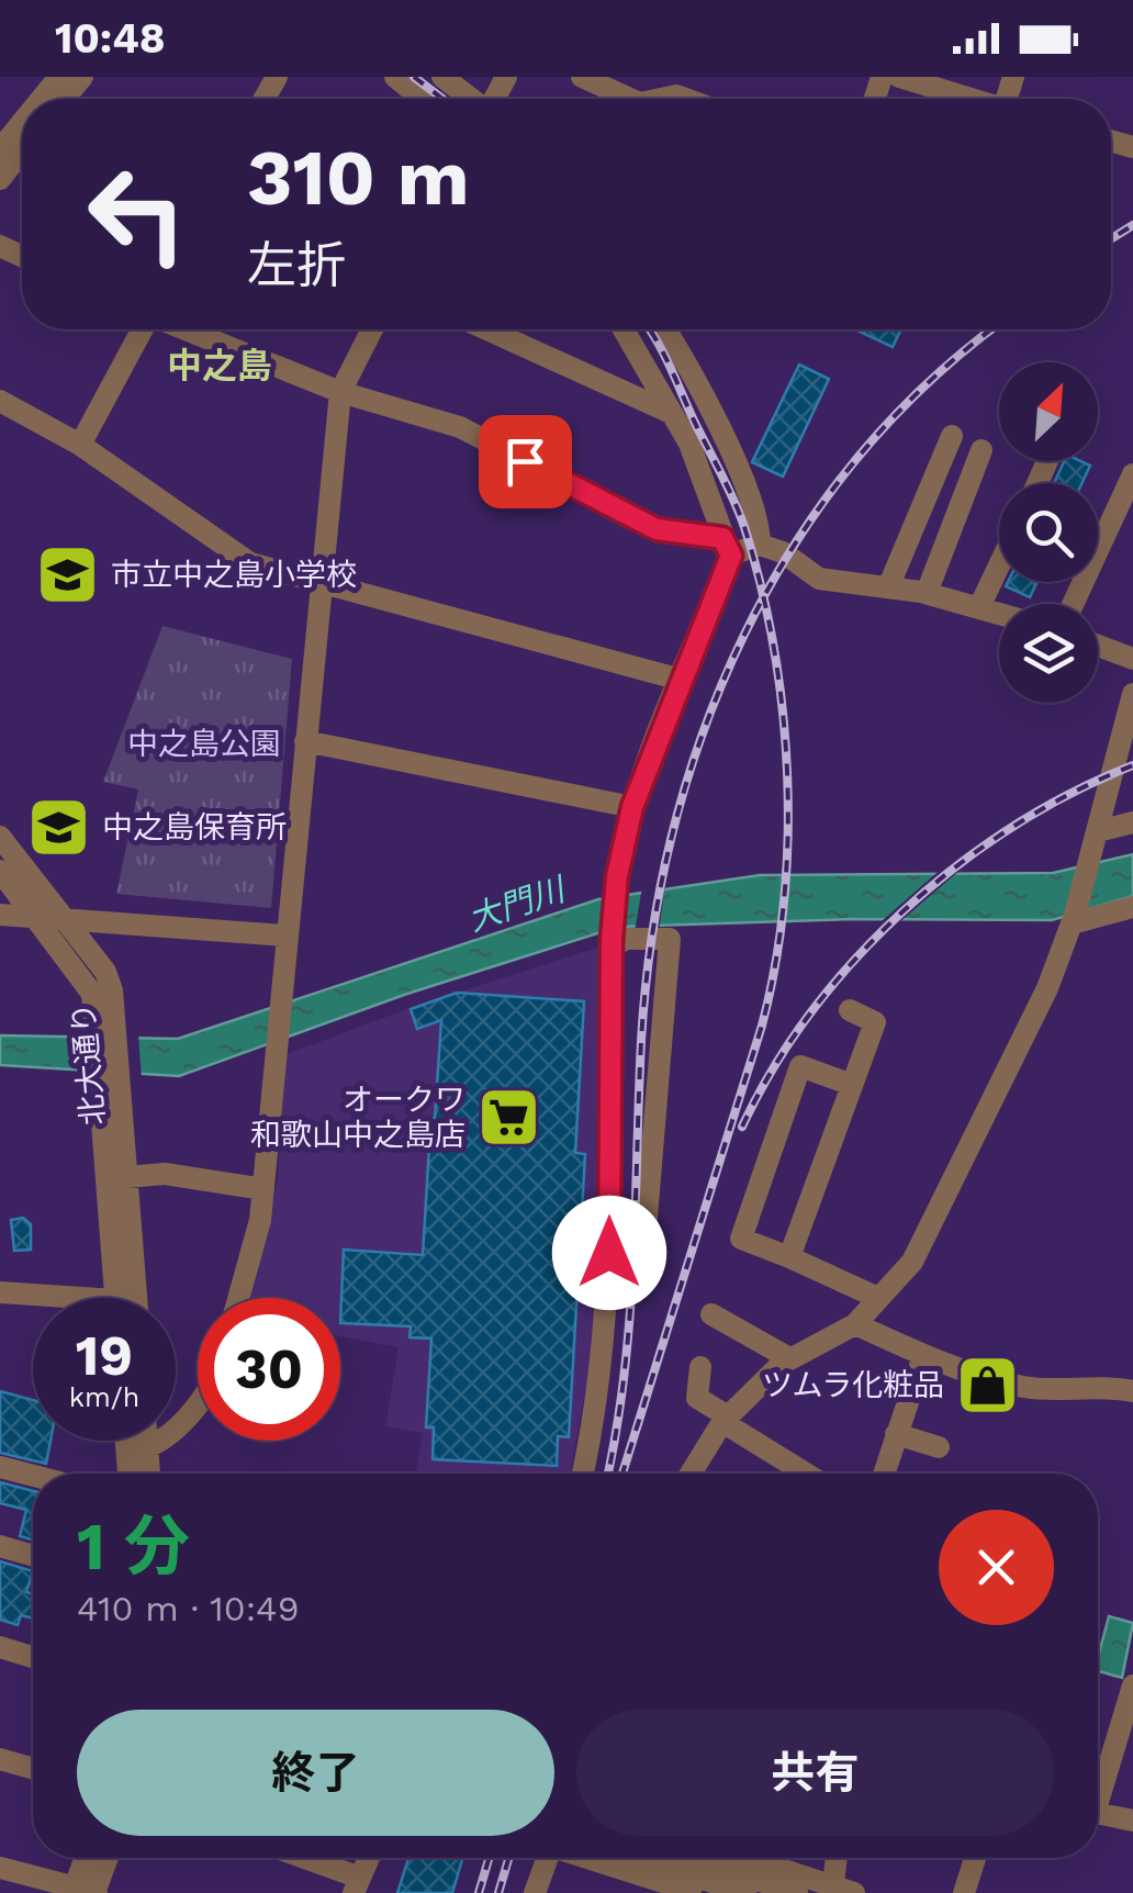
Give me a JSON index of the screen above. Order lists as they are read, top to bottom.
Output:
{
  "streets": {
    "street": ["北大通り"]
  },
  "districts": ["中之島"],
  "water": ["大門川"],
  "parks": ["中之島公園"],
  "places": {
    "school or university": ["市立中之島小学校", "中之島保育所"],
    "supermarket": ["オークワ 和歌山中之島店"],
    "shop": ["ツムラ化粧品"]
  },
  "north": "top right",
  "page": {
    "status": "10:48",
    "turn": ["310 m", "左折"],
    "speed": "19 km/h",
    "limit": "30",
    "heading": ["1 分", "410 m · 10:49"],
    "buttons": ["終了", "共有"]
  }
}
